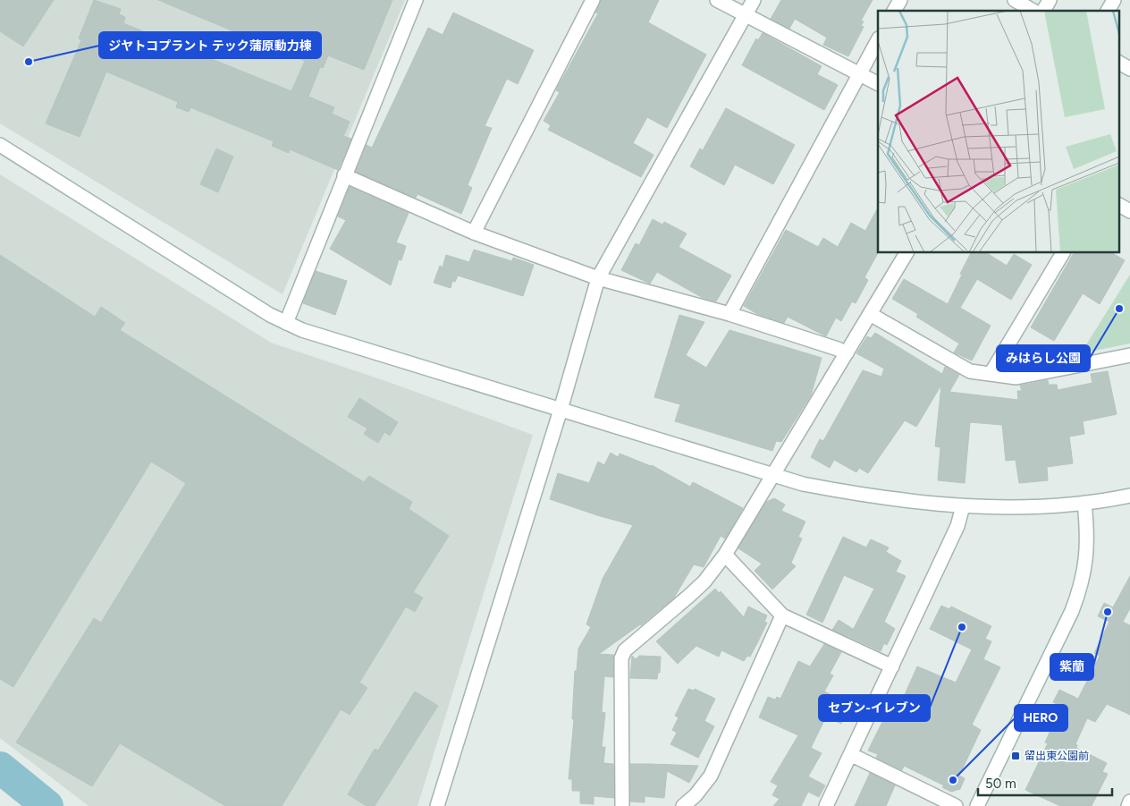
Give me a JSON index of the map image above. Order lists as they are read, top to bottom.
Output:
{
  "places": {
    "other": [
      "ジヤトコプラント テック蒲原動力棟",
      "みはらし公園",
      "紫蘭",
      "セブン-イレブン",
      "HERO"
    ],
    "transit": ["留出東公園前"]
  },
  "scale_bar": "50 m"
}
